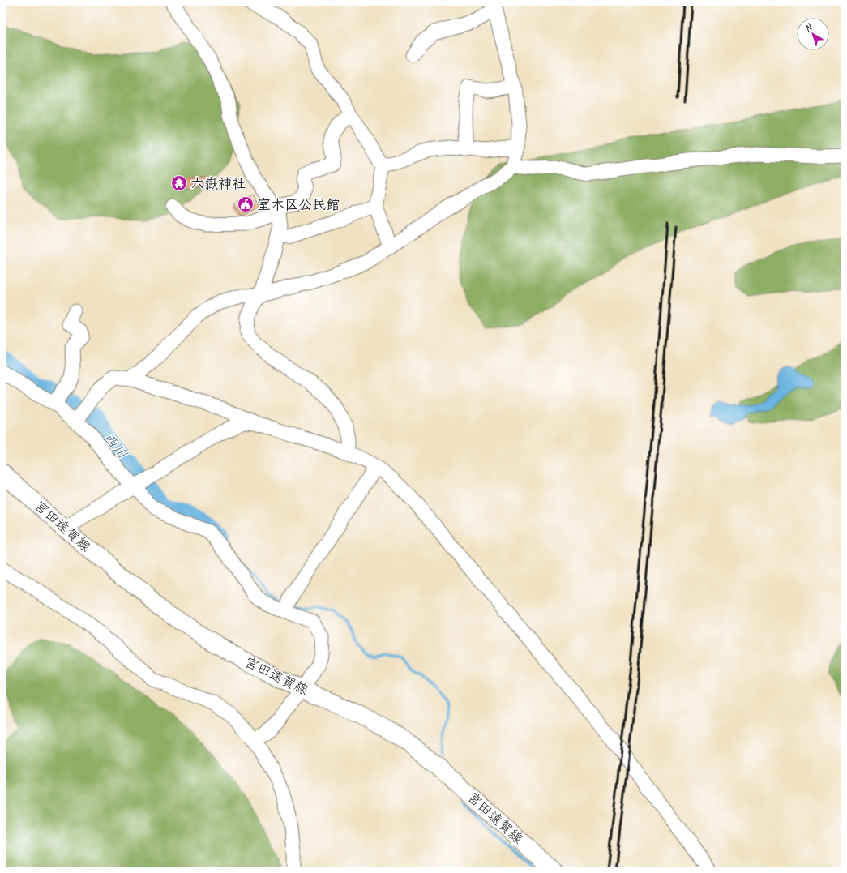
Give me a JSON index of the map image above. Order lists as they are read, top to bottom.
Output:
{
  "streets": {
    "main road": ["宮田遠賀線"]
  },
  "water": ["西川"],
  "places": {
    "temple": ["六嶽神社"],
    "public building": ["室木区公民館"]
  },
  "north": "top left"
}
